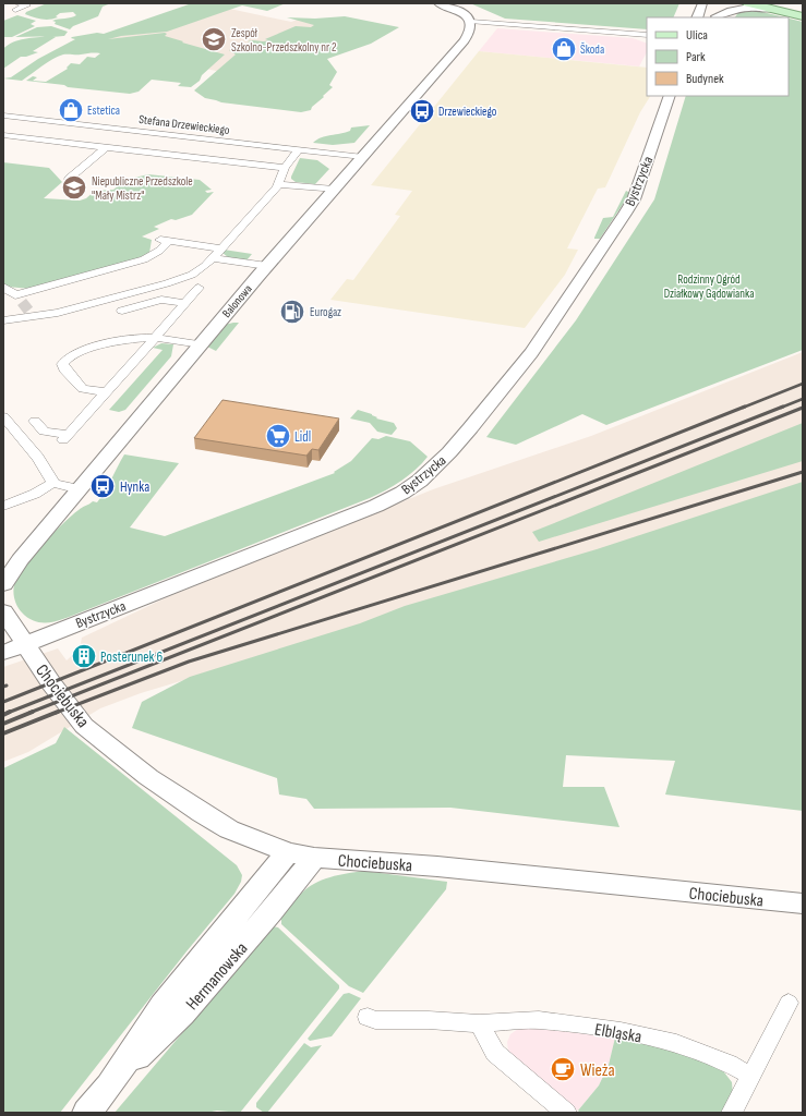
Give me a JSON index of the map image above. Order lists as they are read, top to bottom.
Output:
{
  "streets": {
    "street": [
      "Stefana Drzewieckiego",
      "Bystrzycka",
      "Balonowa",
      "Chociebuska",
      "Hermanowska",
      "Elbląska"
    ]
  },
  "crossings": [
    ["Stefana Drzewieckiego", "Balonowa"],
    ["Bystrzycka", "Chociebuska"],
    ["Chociebuska", "Hermanowska"]
  ],
  "parks": ["Rodzinny Ogród Działkowy Gądowianka"],
  "places": {
    "school or university": ["Zespół Szkolno-Przedszkolny nr 2", "Niepubliczne Przedszkole \"Mały Mistrz\""],
    "shop": ["Škoda", "Estetica"],
    "bus stop": ["Drzewieckiego", "Hynka"],
    "fuel station": ["Eurogaz"],
    "supermarket": ["Lidl"],
    "building": ["Posterunek 6"],
    "cafe": ["Wieża"]
  },
  "legend": ["Ulica", "Park", "Budynek"]
}
